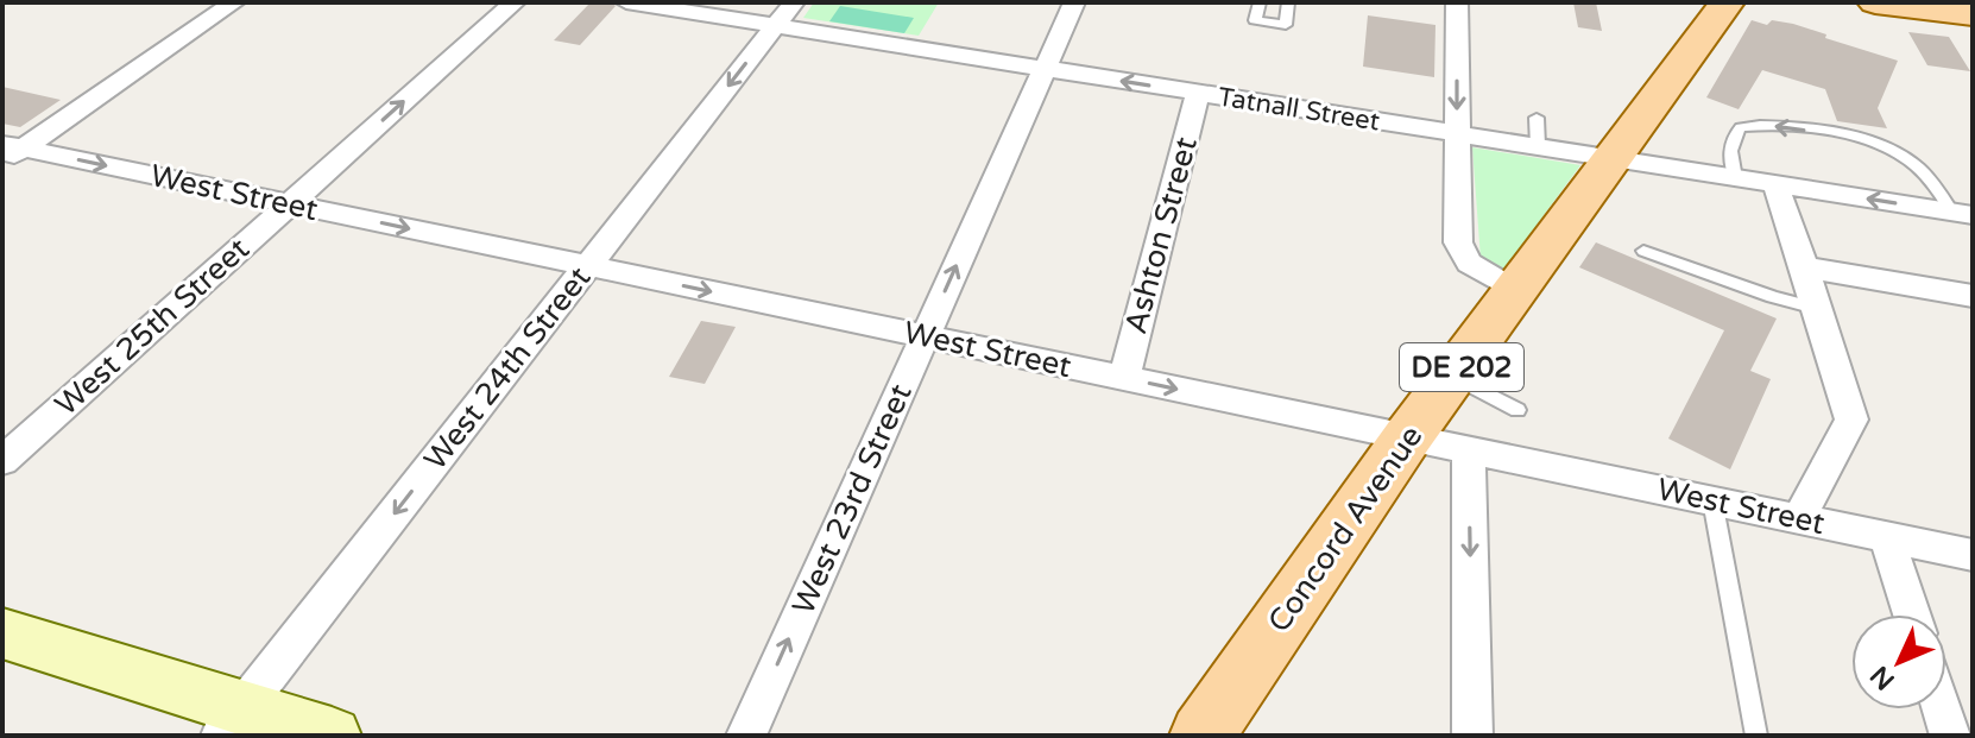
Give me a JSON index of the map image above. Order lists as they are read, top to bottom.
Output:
{
  "streets": {
    "main road": ["DE 202", "Concord Avenue"],
    "street": [
      "Tatnall Street",
      "West Street",
      "Ashton Street",
      "West 25th Street",
      "West 24th Street",
      "West 23rd Street"
    ]
  },
  "crossings": [
    ["Tatnall Street", "Ashton Street"],
    ["Tatnall Street", "West 24th Street"],
    ["Tatnall Street", "West 23rd Street"],
    ["Tatnall Street", "Concord Avenue"],
    ["West Street", "Ashton Street"],
    ["West Street", "West 25th Street"],
    ["West Street", "West 24th Street"],
    ["West Street", "West 23rd Street"],
    ["West Street", "Concord Avenue"]
  ],
  "one_way": ["West Street", "West 24th Street", "West 23rd Street"],
  "north": "bottom left"
}
